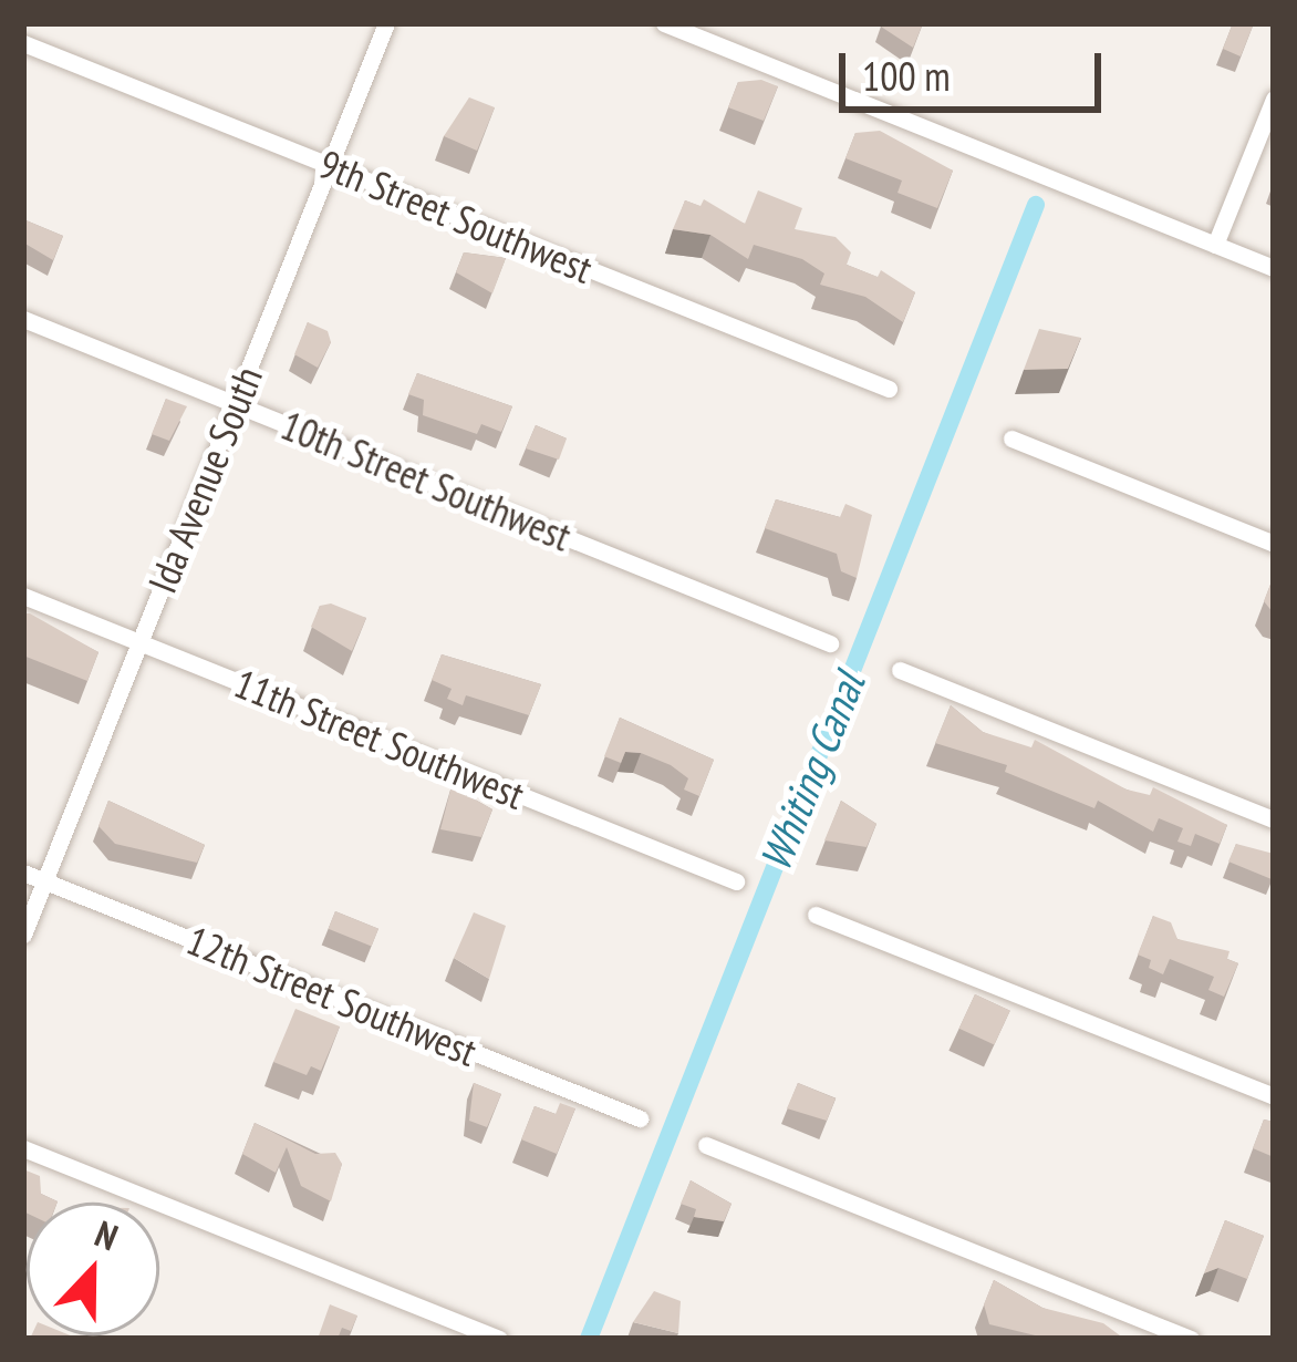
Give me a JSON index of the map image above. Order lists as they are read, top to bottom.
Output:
{
  "streets": {
    "street": [
      "9th Street Southwest",
      "Ida Avenue South",
      "10th Street Southwest",
      "11th Street Southwest",
      "12th Street Southwest"
    ]
  },
  "crossings": [
    ["9th Street Southwest", "Ida Avenue South"],
    ["Ida Avenue South", "10th Street Southwest"],
    ["Ida Avenue South", "11th Street Southwest"],
    ["Ida Avenue South", "12th Street Southwest"]
  ],
  "water": ["Whiting Canal"],
  "scale_bar": "100 m",
  "north": "top"
}
